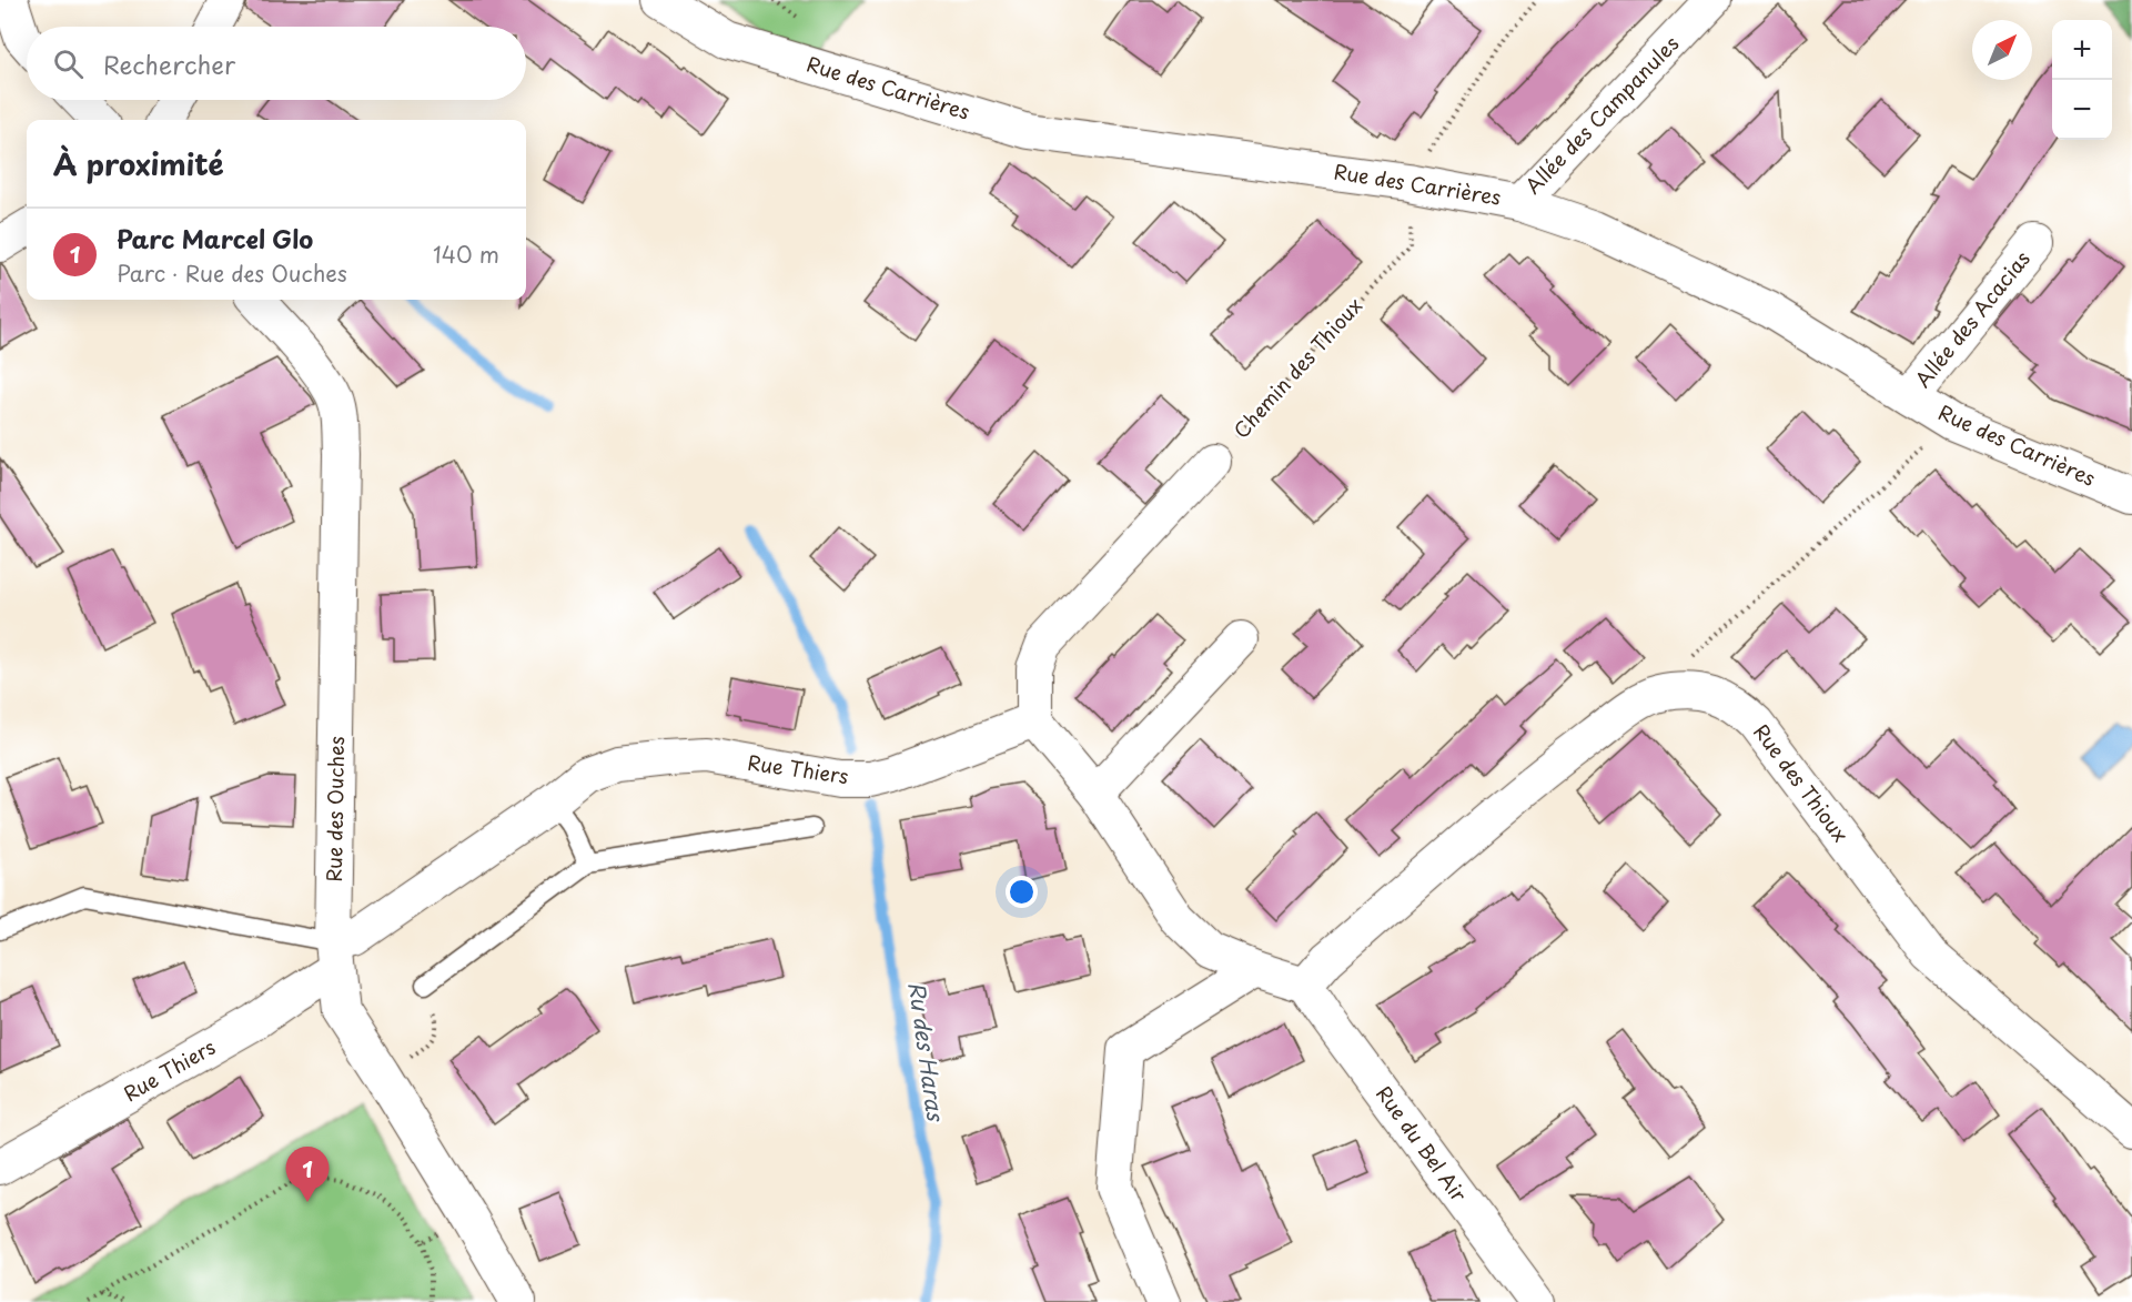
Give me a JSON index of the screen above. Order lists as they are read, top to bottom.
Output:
{
  "streets": {
    "street": [
      "Rue des Carrières",
      "Allée des Campanules",
      "Allée des Acacias",
      "Rue Thiers",
      "Rue des Thioux",
      "Rue des Ouches",
      "Rue du Bel Air"
    ],
    "path": ["Chemin des Thioux"]
  },
  "crossings": [
    ["Rue des Carrières", "Allée des Campanules"],
    ["Rue des Carrières", "Allée des Acacias"],
    ["Rue des Carrières", "Chemin des Thioux"],
    ["Rue Thiers", "Rue des Ouches"],
    ["Rue des Thioux", "Rue du Bel Air"]
  ],
  "water": ["Ru des Haras"],
  "north": "top right",
  "page": {
    "map_buttons": ["+", "−"],
    "search": "Rechercher",
    "heading": "À proximité",
    "list": [
      {
        "mark": "1",
        "name": "Parc Marcel Glo",
        "note": "Parc · Rue des Ouches",
        "value": "140 m"
      }
    ],
    "pins": "1"
  }
}
